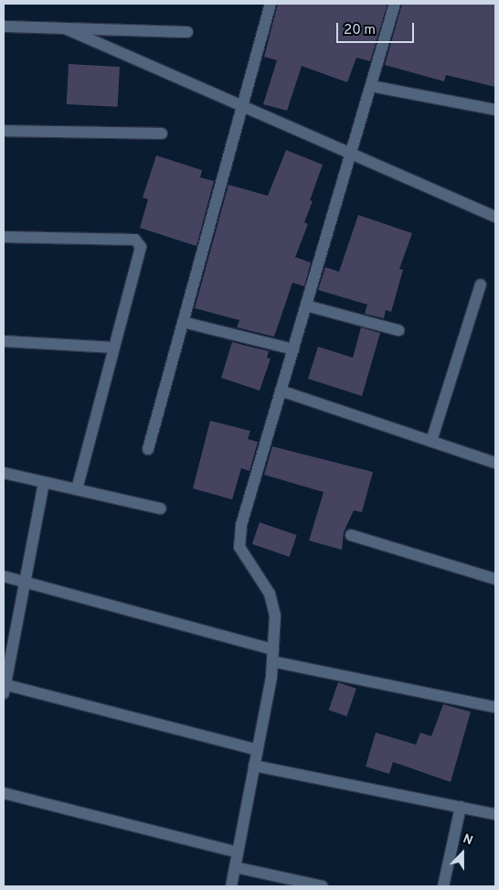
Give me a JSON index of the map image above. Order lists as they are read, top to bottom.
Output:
{
  "scale_bar": "20 m",
  "north": "top"
}
